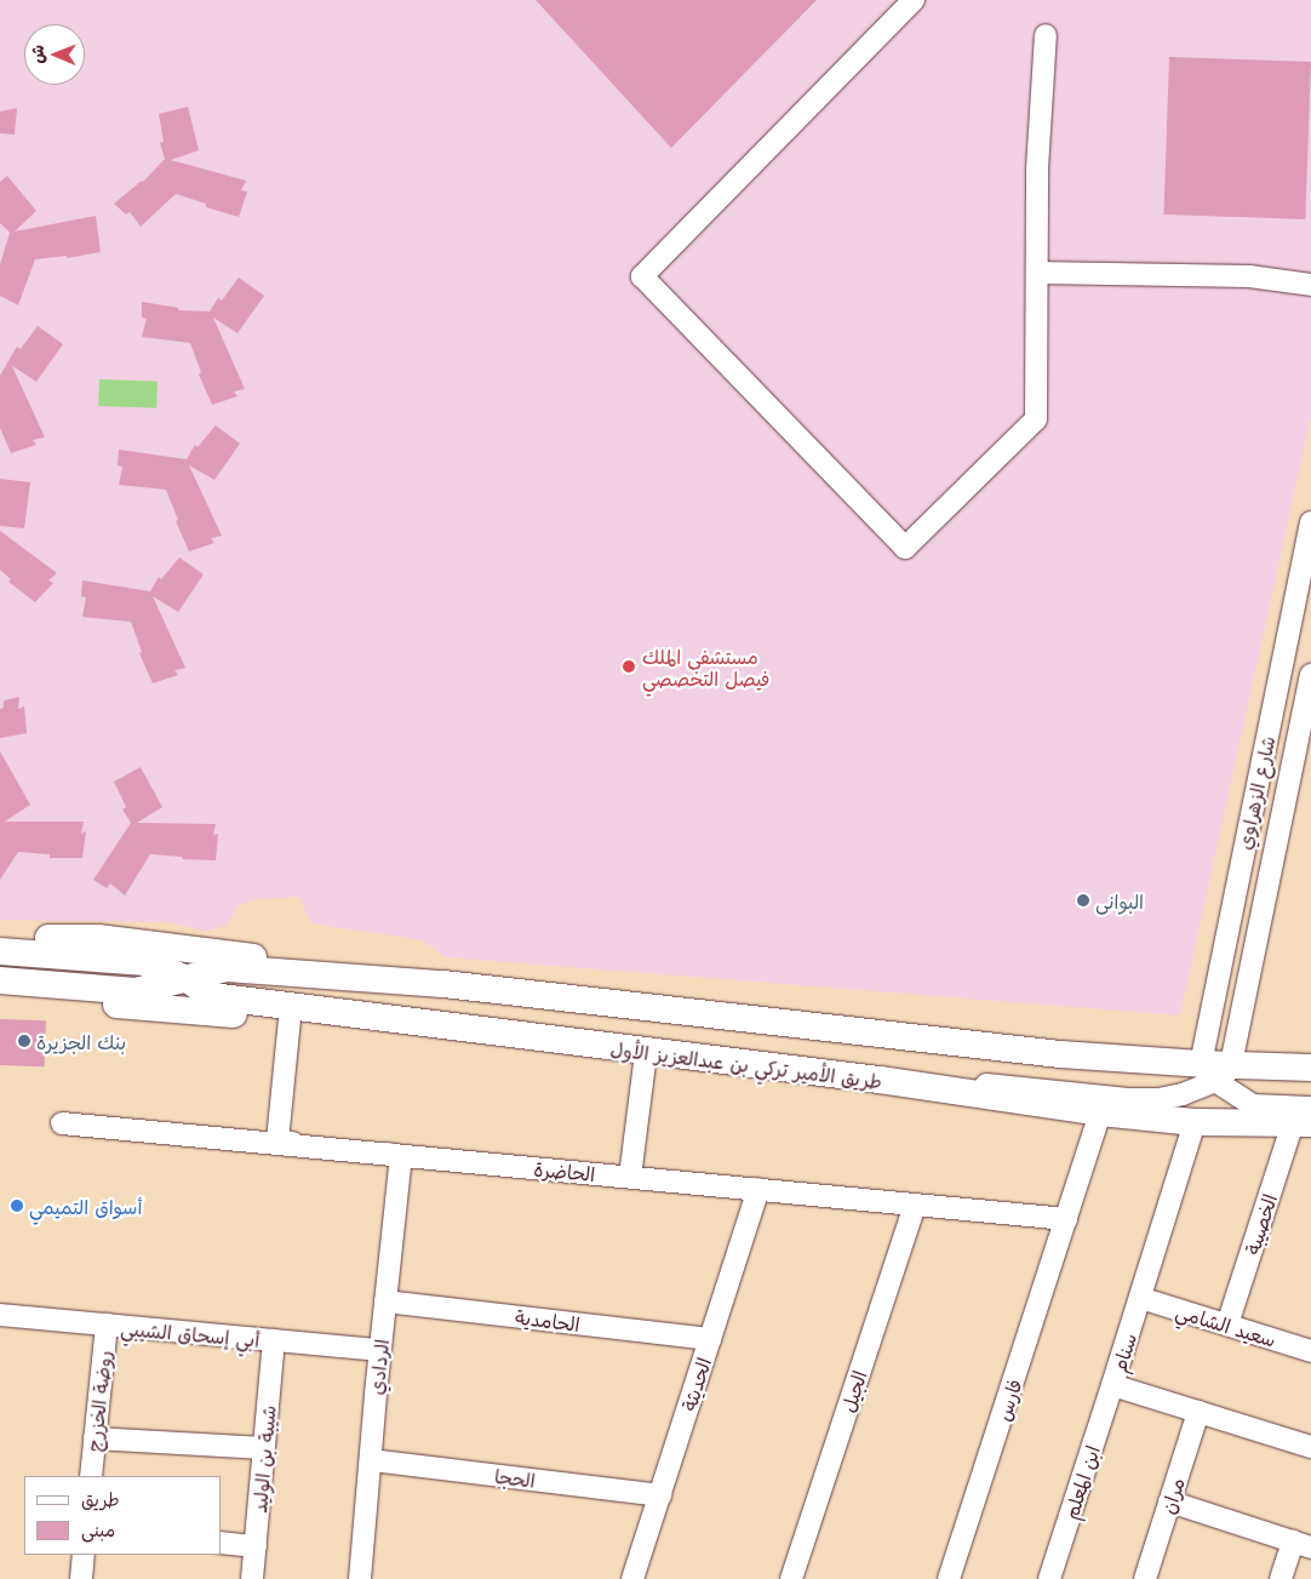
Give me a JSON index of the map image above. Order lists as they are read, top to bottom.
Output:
{
  "streets": {
    "main road": ["طريق الأمير تركي بن عبدالعزيز الأول"],
    "street": [
      "شارع الزهراوي",
      "الحاضرة",
      "الخصيبة",
      "الحامدية",
      "سعيد الشامي",
      "أبي إسحاق الشيبي",
      "سنام",
      "الردادي",
      "الحديثة",
      "الجيل",
      "فارس",
      "روضة الخزرج",
      "شيبة بن الوليد",
      "الحجا",
      "ابن المعلم",
      "مران"
    ]
  },
  "crossings": [
    ["طريق الأمير تركي بن عبدالعزيز الأول", "الخصيبة"],
    ["طريق الأمير تركي بن عبدالعزيز الأول", "سنام"],
    ["طريق الأمير تركي بن عبدالعزيز الأول", "فارس"],
    ["الحاضرة", "الردادي"],
    ["الحاضرة", "الحديثة"],
    ["الحاضرة", "الجيل"],
    ["الحاضرة", "فارس"],
    ["الخصيبة", "سعيد الشامي"],
    ["الحامدية", "الردادي"],
    ["الحامدية", "الحديثة"],
    ["سعيد الشامي", "سنام"],
    ["أبي إسحاق الشيبي", "الردادي"],
    ["أبي إسحاق الشيبي", "روضة الخزرج"],
    ["أبي إسحاق الشيبي", "شيبة بن الوليد"],
    ["سنام", "ابن المعلم"],
    ["سنام", "مران"],
    ["الردادي", "الحجا"],
    ["الحديثة", "الحجا"]
  ],
  "places": [
    "مستشفى الملك فيصل التخصصي",
    "البوانى",
    "بنك الجزيرة",
    "أسواق التميمي"
  ],
  "legend": ["طريق", "مبنى"],
  "north": "left"
}
